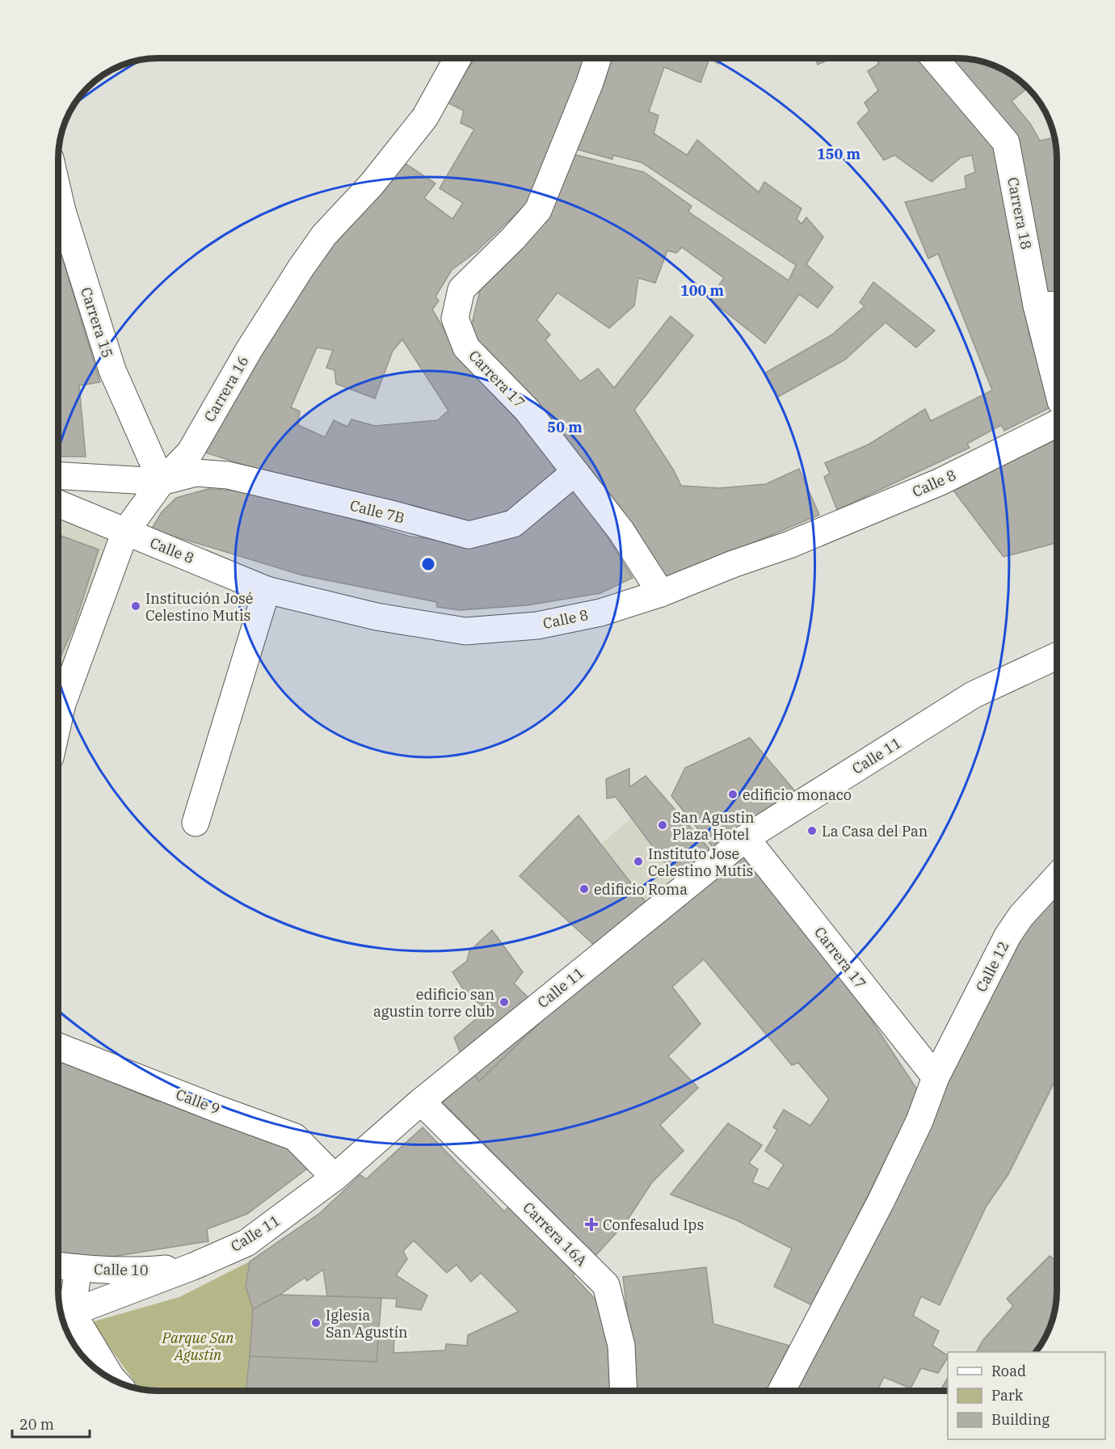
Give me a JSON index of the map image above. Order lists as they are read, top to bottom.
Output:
{
  "streets": {
    "street": [
      "Carrera 18",
      "Carrera 15",
      "Carrera 17",
      "Carrera 16",
      "Calle 8",
      "Calle 7B",
      "Calle 11",
      "Calle 12",
      "Calle 9",
      "Carrera 16A",
      "Calle 10"
    ]
  },
  "crossings": [
    ["Carrera 15", "Carrera 16"],
    ["Carrera 15", "Calle 7B"],
    ["Carrera 17", "Calle 8"],
    ["Carrera 17", "Calle 7B"],
    ["Carrera 17", "Calle 11"],
    ["Carrera 17", "Calle 12"],
    ["Carrera 16", "Calle 8"],
    ["Carrera 16", "Calle 7B"],
    ["Calle 11", "Calle 9"],
    ["Calle 11", "Carrera 16A"],
    ["Calle 11", "Calle 10"]
  ],
  "parks": ["Parque San Agustin"],
  "places": {
    "other": [
      "Institución José Celestino Mutis",
      "edificio monaco",
      "San Agustin Plaza Hotel",
      "La Casa del Pan",
      "Instituto Jose Celestino Mutis",
      "edificio Roma",
      "edificio san agustin torre club",
      "Iglesia San Agustín"
    ],
    "health": ["Confesalud Ips"]
  },
  "legend": ["Road", "Park", "Building"],
  "scale_bar": "20 m",
  "rings": ["150 m", "100 m", "50 m"]
}
